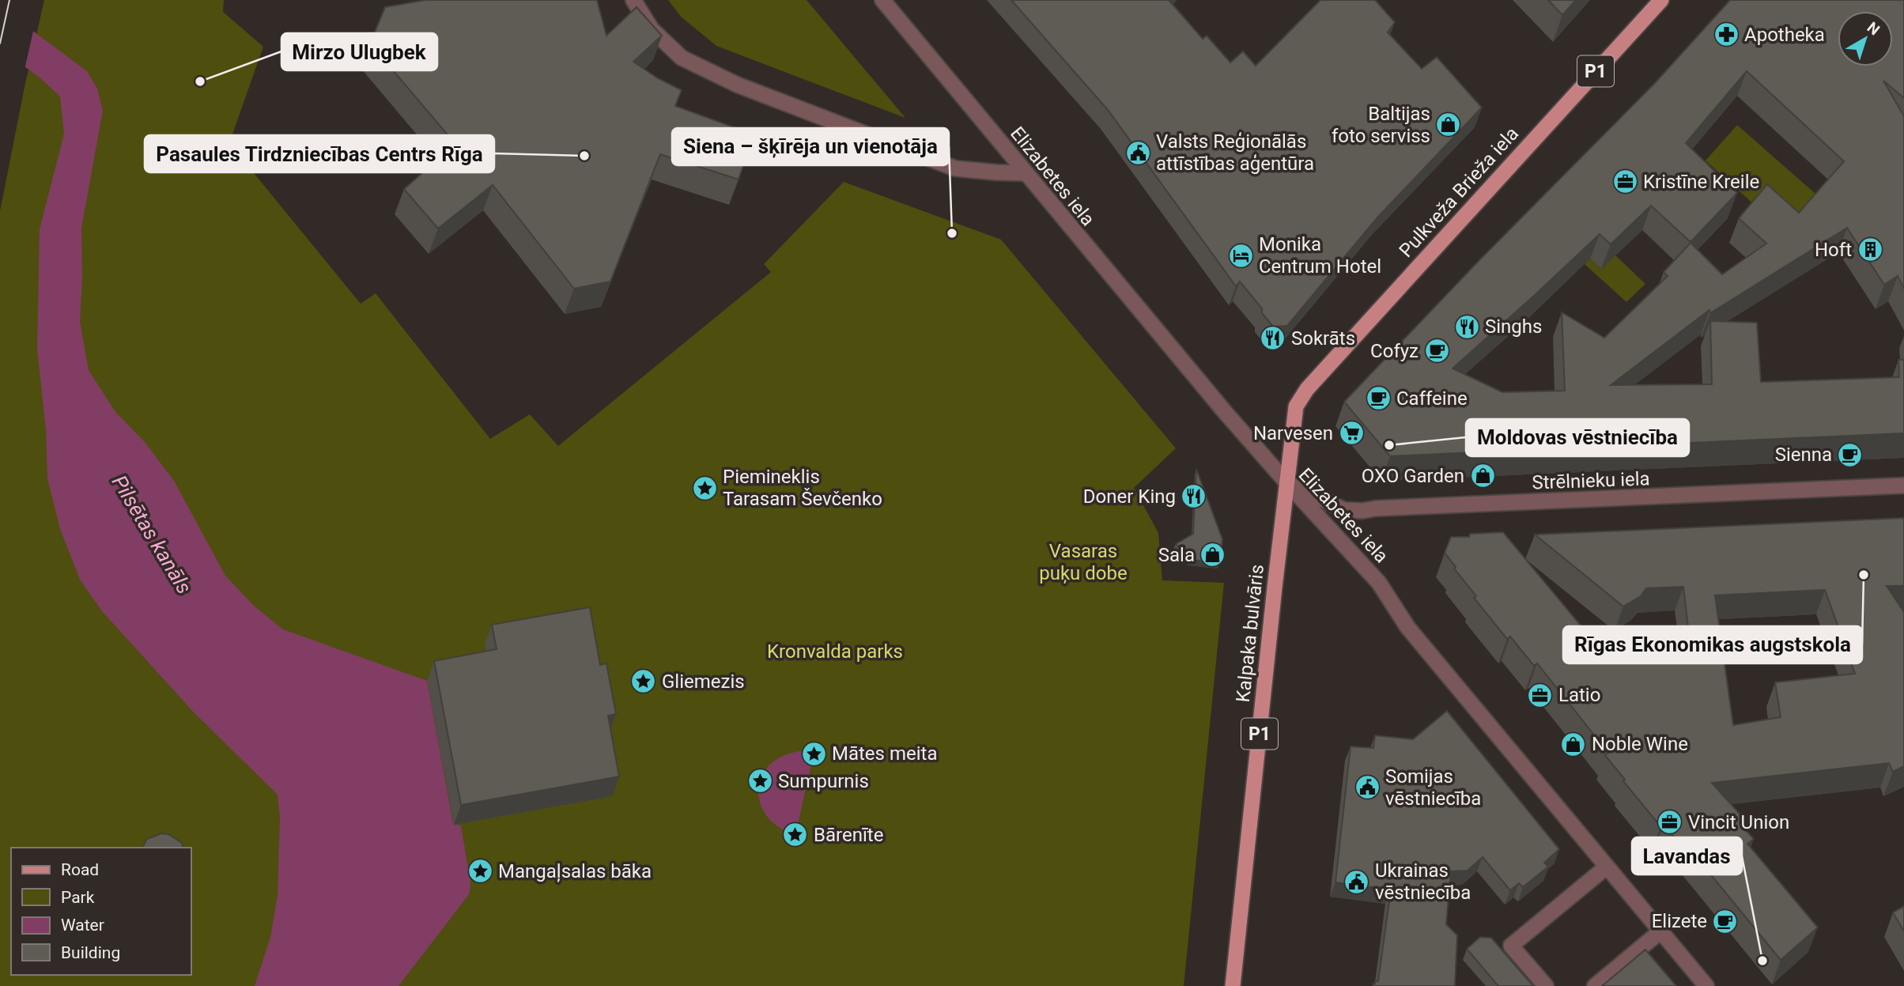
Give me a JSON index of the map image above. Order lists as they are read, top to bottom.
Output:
{
  "streets": {
    "main road": ["P1", "Pulkveža Brieža iela", "Kalpaka bulvāris"],
    "street": ["Elizabetes iela", "Strēlnieku iela"]
  },
  "crossings": [
    ["Elizabetes iela", "Pulkveža Brieža iela"],
    ["Elizabetes iela", "Strēlnieku iela"],
    ["Elizabetes iela", "Kalpaka bulvāris"],
    ["Pulkveža Brieža iela", "Strēlnieku iela"],
    ["Pulkveža Brieža iela", "Kalpaka bulvāris"],
    ["Strēlnieku iela", "Kalpaka bulvāris"]
  ],
  "water": ["Pilsētas kanāls"],
  "parks": ["Vasaras puķu dobe", "Kronvalda parks"],
  "places": {
    "pharmacy": ["Apotheka"],
    "other": [
      "Mirzo Ulugbek",
      "Pasaules Tirdzniecības Centrs Rīga",
      "Siena – šķīrēja un vienotāja",
      "Moldovas vēstniecība",
      "Rīgas Ekonomikas augstskola",
      "Lavandas"
    ],
    "shop": [
      "Baltijas foto serviss",
      "OXO Garden",
      "Sala",
      "Noble Wine"
    ],
    "public building": ["Valsts Reģionālās attīstības aģentūra", "Somijas vēstniecība", "Ukrainas vēstniecība"],
    "office": ["Kristīne Kreile", "Latio", "Vincit Union"],
    "building": ["Hoft"],
    "hotel": ["Monika Centrum Hotel"],
    "restaurant": ["Singhs", "Sokrāts", "Doner King"],
    "cafe": [
      "Cofyz",
      "Caffeine",
      "Sienna",
      "Elizete"
    ],
    "supermarket": ["Narvesen"],
    "place": [
      "Piemineklis Tarasam Ševčenko",
      "Gliemezis",
      "Mātes meita",
      "Sumpurnis",
      "Bārenīte",
      "Mangaļsalas bāka"
    ]
  },
  "legend": [
    "Road",
    "Park",
    "Water",
    "Building"
  ],
  "north": "top right"
}
